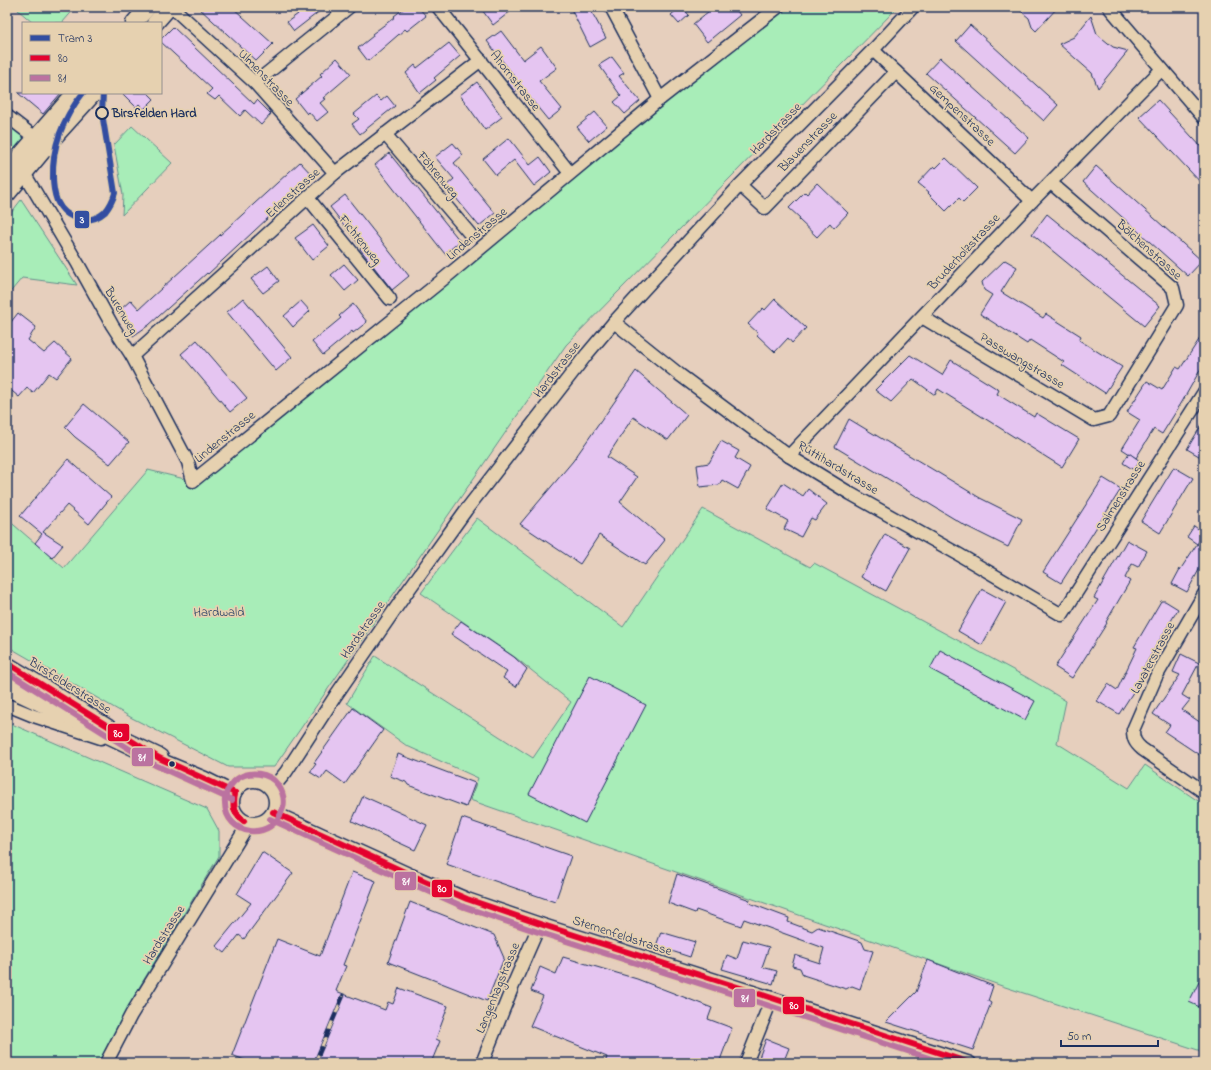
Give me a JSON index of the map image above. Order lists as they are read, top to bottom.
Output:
{
  "streets": {
    "street": [
      "Ulmenstrasse",
      "Ahornstrasse",
      "Gempenstrasse",
      "Hardstrasse",
      "Blauenstrasse",
      "Föhrenweg",
      "Erlenstrasse",
      "Lindenstrasse",
      "Fichtenweg",
      "Bölchenstrasse",
      "Bruderholzstrasse",
      "Burenweg",
      "Passwangstrasse",
      "Rüttihardstrasse",
      "Salmenstrasse",
      "Lavaterstrasse",
      "Birsfelderstrasse",
      "Sternenfeldstrasse",
      "Langenhagstrasse"
    ]
  },
  "crossings": [
    ["Ulmenstrasse", "Erlenstrasse"],
    ["Ahornstrasse", "Erlenstrasse"],
    ["Ahornstrasse", "Lindenstrasse"],
    ["Gempenstrasse", "Hardstrasse"],
    ["Gempenstrasse", "Blauenstrasse"],
    ["Gempenstrasse", "Bruderholzstrasse"],
    ["Hardstrasse", "Blauenstrasse"],
    ["Hardstrasse", "Rüttihardstrasse"],
    ["Hardstrasse", "Birsfelderstrasse"],
    ["Hardstrasse", "Sternenfeldstrasse"],
    ["Föhrenweg", "Erlenstrasse"],
    ["Erlenstrasse", "Fichtenweg"],
    ["Erlenstrasse", "Burenweg"],
    ["Lindenstrasse", "Burenweg"],
    ["Bölchenstrasse", "Bruderholzstrasse"],
    ["Bölchenstrasse", "Passwangstrasse"],
    ["Bruderholzstrasse", "Passwangstrasse"],
    ["Bruderholzstrasse", "Rüttihardstrasse"],
    ["Rüttihardstrasse", "Salmenstrasse"],
    ["Birsfelderstrasse", "Sternenfeldstrasse"],
    ["Sternenfeldstrasse", "Langenhagstrasse"]
  ],
  "parks": ["Hardwald"],
  "places": ["Birsfelden Hard"],
  "lines": ["tram line 3", "transit line 80", "transit line 81"],
  "legend": ["Tram 3", "80", "81"],
  "scale_bar": "50 m"
}
